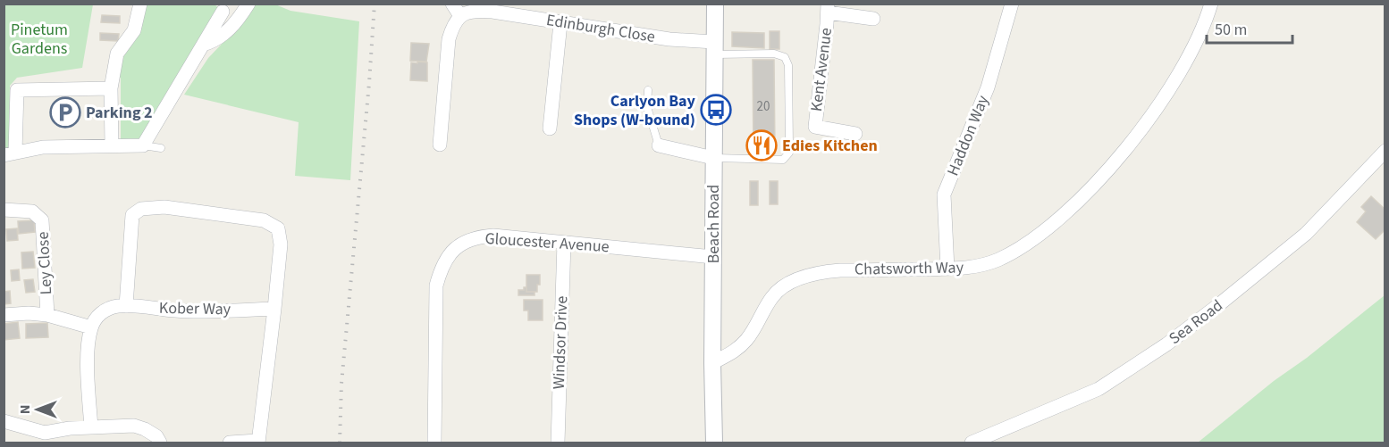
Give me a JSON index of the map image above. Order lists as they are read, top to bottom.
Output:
{
  "streets": {
    "street": [
      "Edinburgh Close",
      "Kent Avenue",
      "Haddon Way",
      "Beach Road",
      "Gloucester Avenue",
      "Ley Close",
      "Chatsworth Way",
      "Kober Way",
      "Sea Road",
      "Windsor Drive"
    ]
  },
  "crossings": [
    ["Edinburgh Close", "Beach Road"],
    ["Haddon Way", "Chatsworth Way"],
    ["Beach Road", "Gloucester Avenue"],
    ["Beach Road", "Chatsworth Way"],
    ["Gloucester Avenue", "Windsor Drive"],
    ["Ley Close", "Kober Way"]
  ],
  "parks": ["Pinetum Gardens"],
  "places": {
    "bus stop": ["Carlyon Bay Shops (W-bound)"],
    "parking": ["Parking 2"],
    "restaurant": ["Edies Kitchen"]
  },
  "house_numbers": ["20"],
  "scale_bar": "50 m",
  "north": "left"
}
